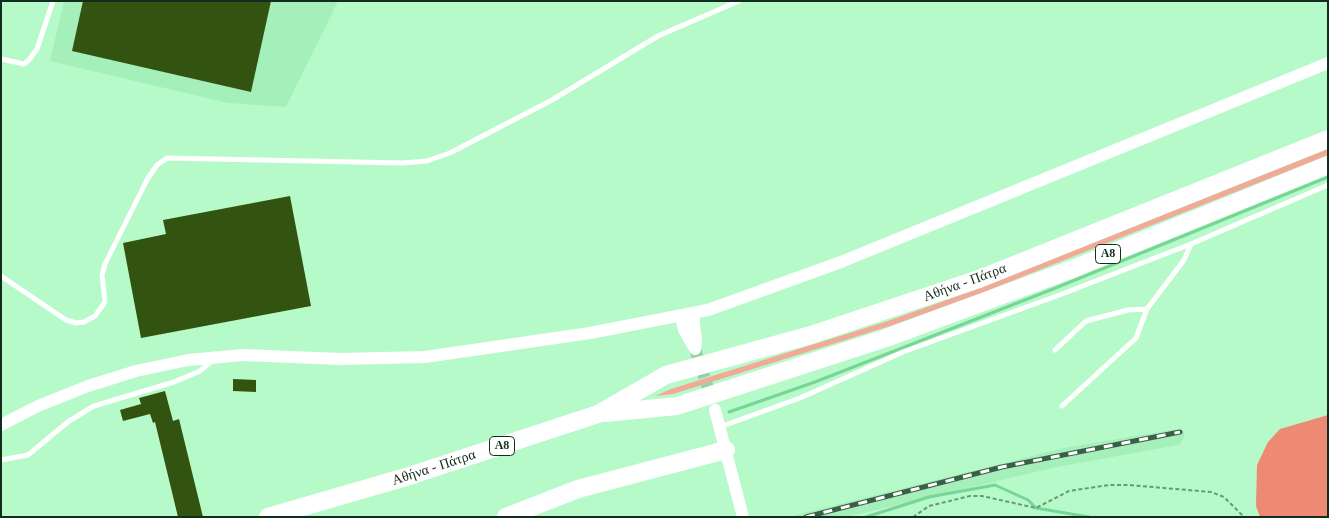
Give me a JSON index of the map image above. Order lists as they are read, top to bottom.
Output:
{
  "streets": {
    "highway": ["Α8", "Αθήνα - Πάτρα"]
  }
}
